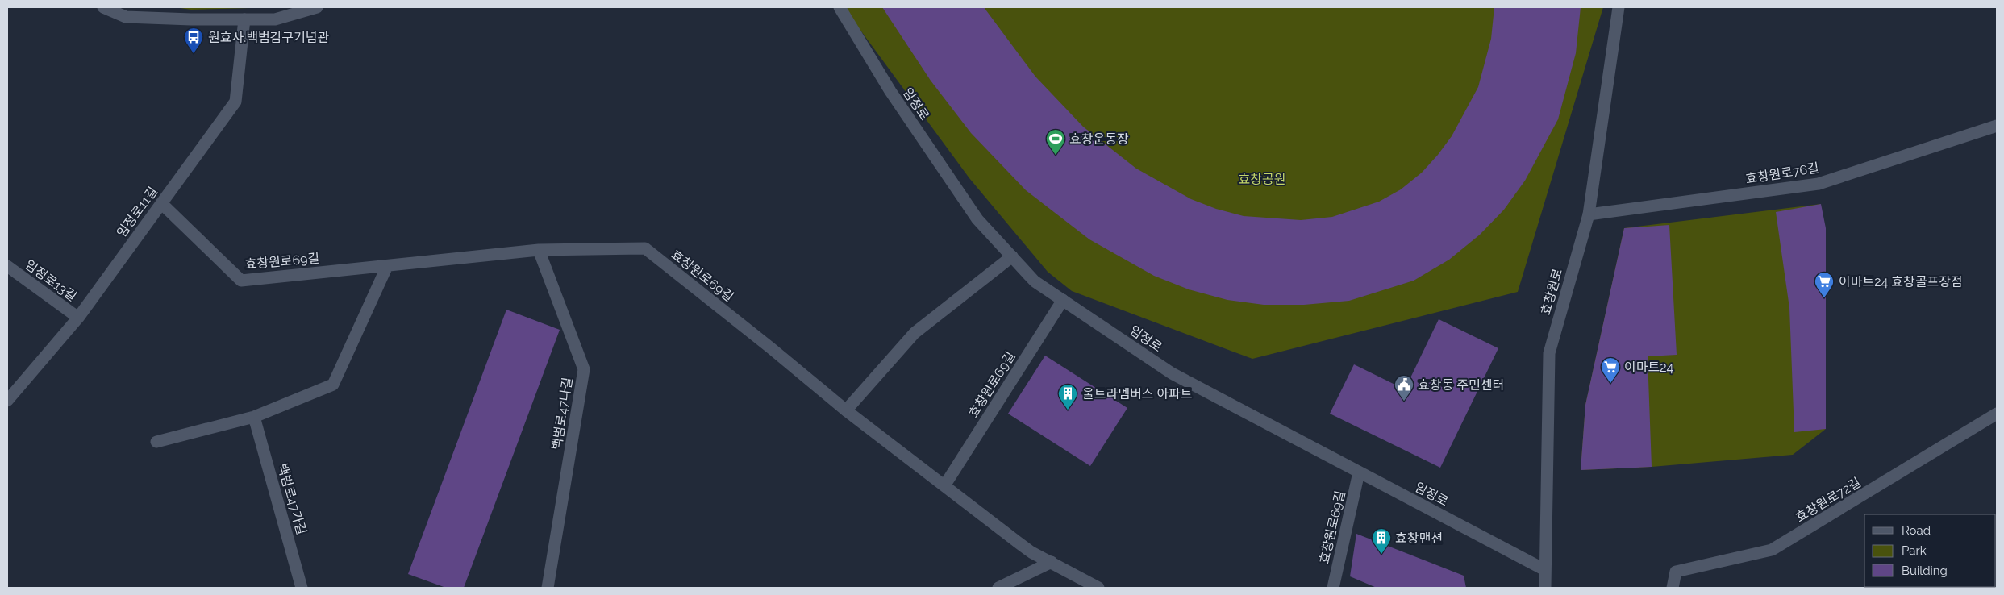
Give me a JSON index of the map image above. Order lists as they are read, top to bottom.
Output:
{
  "streets": {
    "street": [
      "임정로",
      "효창원로76길",
      "임정로11길",
      "효창원로69길",
      "임정로13길",
      "효창원로",
      "백범로47나길",
      "백범로47가길",
      "효창원로72길"
    ]
  },
  "crossings": [
    ["임정로", "효창원로69길"],
    ["임정로", "효창원로"],
    ["효창원로76길", "효창원로"],
    ["임정로11길", "효창원로69길"],
    ["임정로11길", "임정로13길"],
    ["효창원로69길", "백범로47나길"]
  ],
  "parks": ["효창공원"],
  "places": {
    "bus stop": ["원효사.백범김구기념관"],
    "sports": ["효창운동장"],
    "supermarket": ["이마트24 효창골프장점", "이마트24"],
    "public building": ["효창동 주민센터"],
    "building": ["울트라멤버스 아파트", "효창맨션"]
  },
  "legend": ["Road", "Park", "Building"]
}
